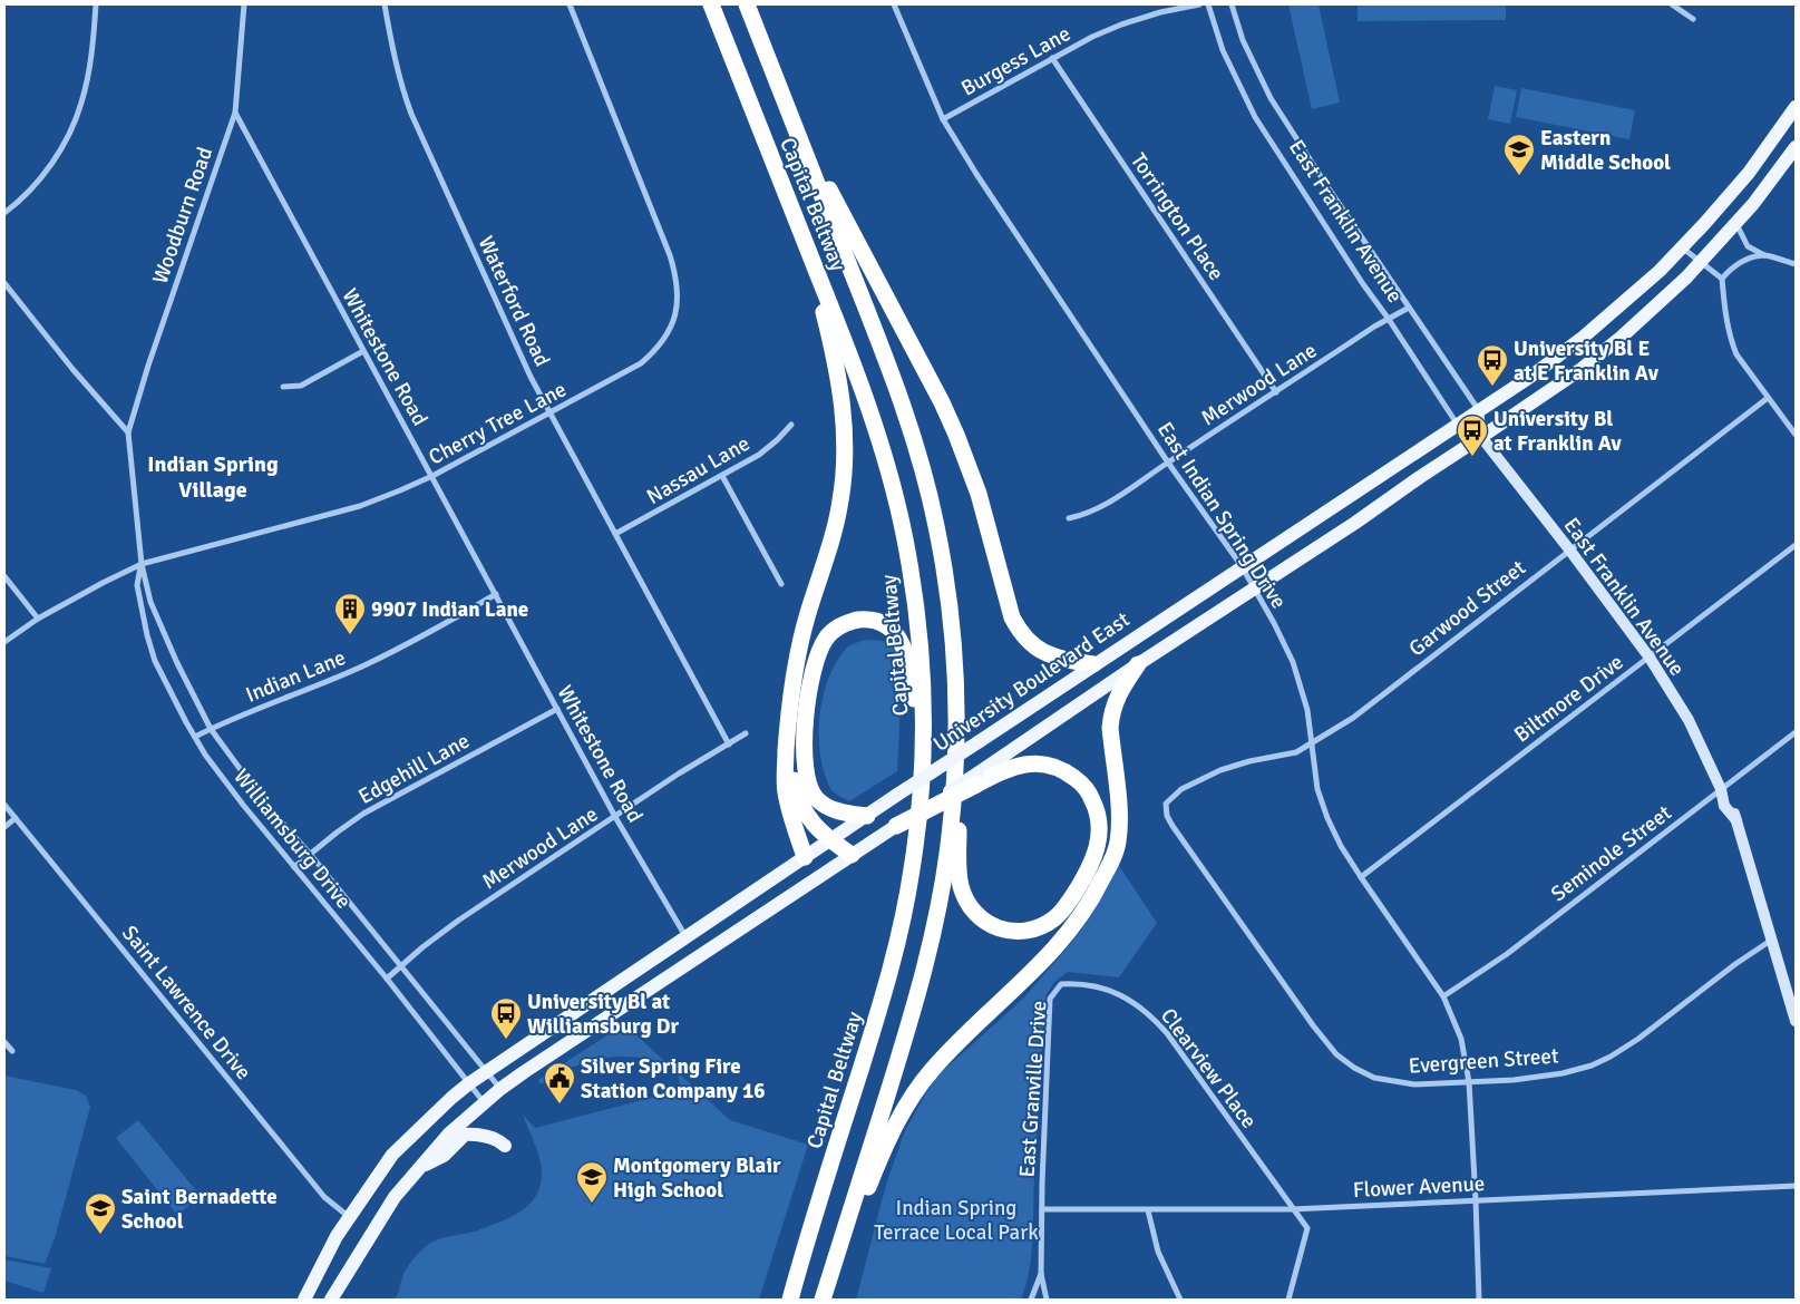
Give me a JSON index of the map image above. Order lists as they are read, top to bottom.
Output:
{
  "streets": {
    "highway": ["Capital Beltway"],
    "main road": ["University Boulevard East"],
    "street": [
      "Burgess Lane",
      "Woodburn Road",
      "Torrington Place",
      "East Franklin Avenue",
      "Waterford Road",
      "Whitestone Road",
      "Merwood Lane",
      "Cherry Tree Lane",
      "Nassau Lane",
      "East Indian Spring Drive",
      "Garwood Street",
      "Indian Lane",
      "Biltmore Drive",
      "Edgehill Lane",
      "Williamsburg Drive",
      "Seminole Street",
      "Saint Lawrence Drive",
      "Evergreen Street",
      "Clearview Place",
      "East Granville Drive",
      "Flower Avenue"
    ]
  },
  "crossings": [
    ["Burgess Lane", "Torrington Place"],
    ["Burgess Lane", "East Indian Spring Drive"],
    ["Woodburn Road", "Whitestone Road"],
    ["Woodburn Road", "Williamsburg Drive"],
    ["Torrington Place", "Merwood Lane"],
    ["East Franklin Avenue", "Merwood Lane"],
    ["East Franklin Avenue", "Garwood Street"],
    ["East Franklin Avenue", "University Boulevard East"],
    ["East Franklin Avenue", "Biltmore Drive"],
    ["East Franklin Avenue", "Seminole Street"],
    ["East Franklin Avenue", "Evergreen Street"],
    ["Waterford Road", "Merwood Lane"],
    ["Waterford Road", "Cherry Tree Lane"],
    ["Waterford Road", "Nassau Lane"],
    ["Whitestone Road", "Merwood Lane"],
    ["Whitestone Road", "Cherry Tree Lane"],
    ["Whitestone Road", "Indian Lane"],
    ["Whitestone Road", "University Boulevard East"],
    ["Whitestone Road", "Edgehill Lane"],
    ["Merwood Lane", "East Indian Spring Drive"],
    ["Merwood Lane", "Williamsburg Drive"],
    ["Cherry Tree Lane", "Williamsburg Drive"],
    ["East Indian Spring Drive", "Garwood Street"],
    ["East Indian Spring Drive", "University Boulevard East"],
    ["East Indian Spring Drive", "Biltmore Drive"],
    ["East Indian Spring Drive", "Seminole Street"],
    ["East Indian Spring Drive", "Evergreen Street"],
    ["East Indian Spring Drive", "Flower Avenue"],
    ["Garwood Street", "Evergreen Street"],
    ["Indian Lane", "Williamsburg Drive"],
    ["University Boulevard East", "Williamsburg Drive"],
    ["University Boulevard East", "Saint Lawrence Drive"],
    ["Edgehill Lane", "Williamsburg Drive"],
    ["Clearview Place", "East Granville Drive"],
    ["Clearview Place", "Flower Avenue"],
    ["East Granville Drive", "Flower Avenue"]
  ],
  "districts": ["Indian Spring Village"],
  "parks": ["Indian Spring Terrace Local Park"],
  "places": {
    "school or university": ["Eastern Middle School", "Montgomery Blair High School", "Saint Bernadette School"],
    "bus stop": ["University Bl E at E Franklin Av", "University Bl at Franklin Av", "University Bl at Williamsburg Dr"],
    "building": ["9907 Indian Lane"],
    "public building": ["Silver Spring Fire Station Company 16"]
  }
}
